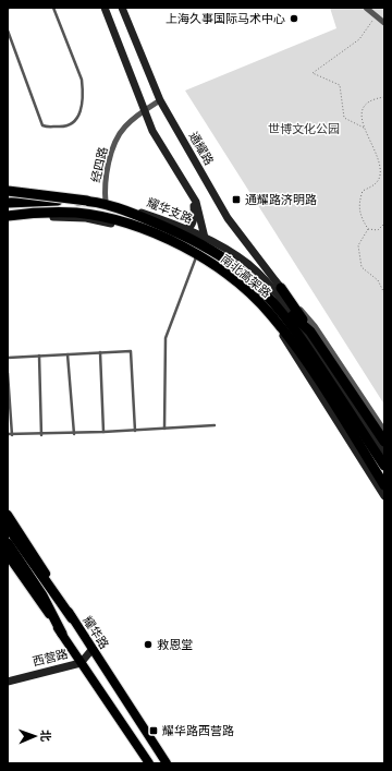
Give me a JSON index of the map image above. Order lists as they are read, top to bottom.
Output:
{
  "streets": {
    "highway": ["南北高架路"],
    "main road": ["耀华路"],
    "street": [
      "通耀路",
      "经四路",
      "耀华支路",
      "西营路"
    ]
  },
  "crossings": [
    ["通耀路", "经四路"],
    ["经四路", "耀华支路"],
    ["耀华支路", "南北高架路"],
    ["耀华路", "西营路"]
  ],
  "parks": ["世博文化公园"],
  "places": {
    "other": ["上海久事国际马术中心", "救恩堂"],
    "transit": ["通耀路济明路", "耀华路西营路"]
  },
  "north": "right"
}
